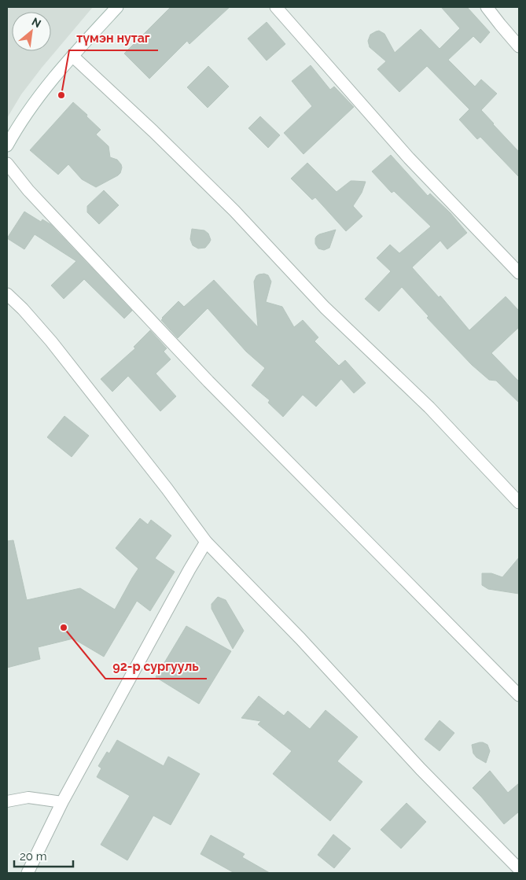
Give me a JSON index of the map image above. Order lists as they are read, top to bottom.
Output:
{
  "places": ["түмэн нутаг", "92-р сургууль"],
  "scale_bar": "20 m",
  "north": "top right"
}
